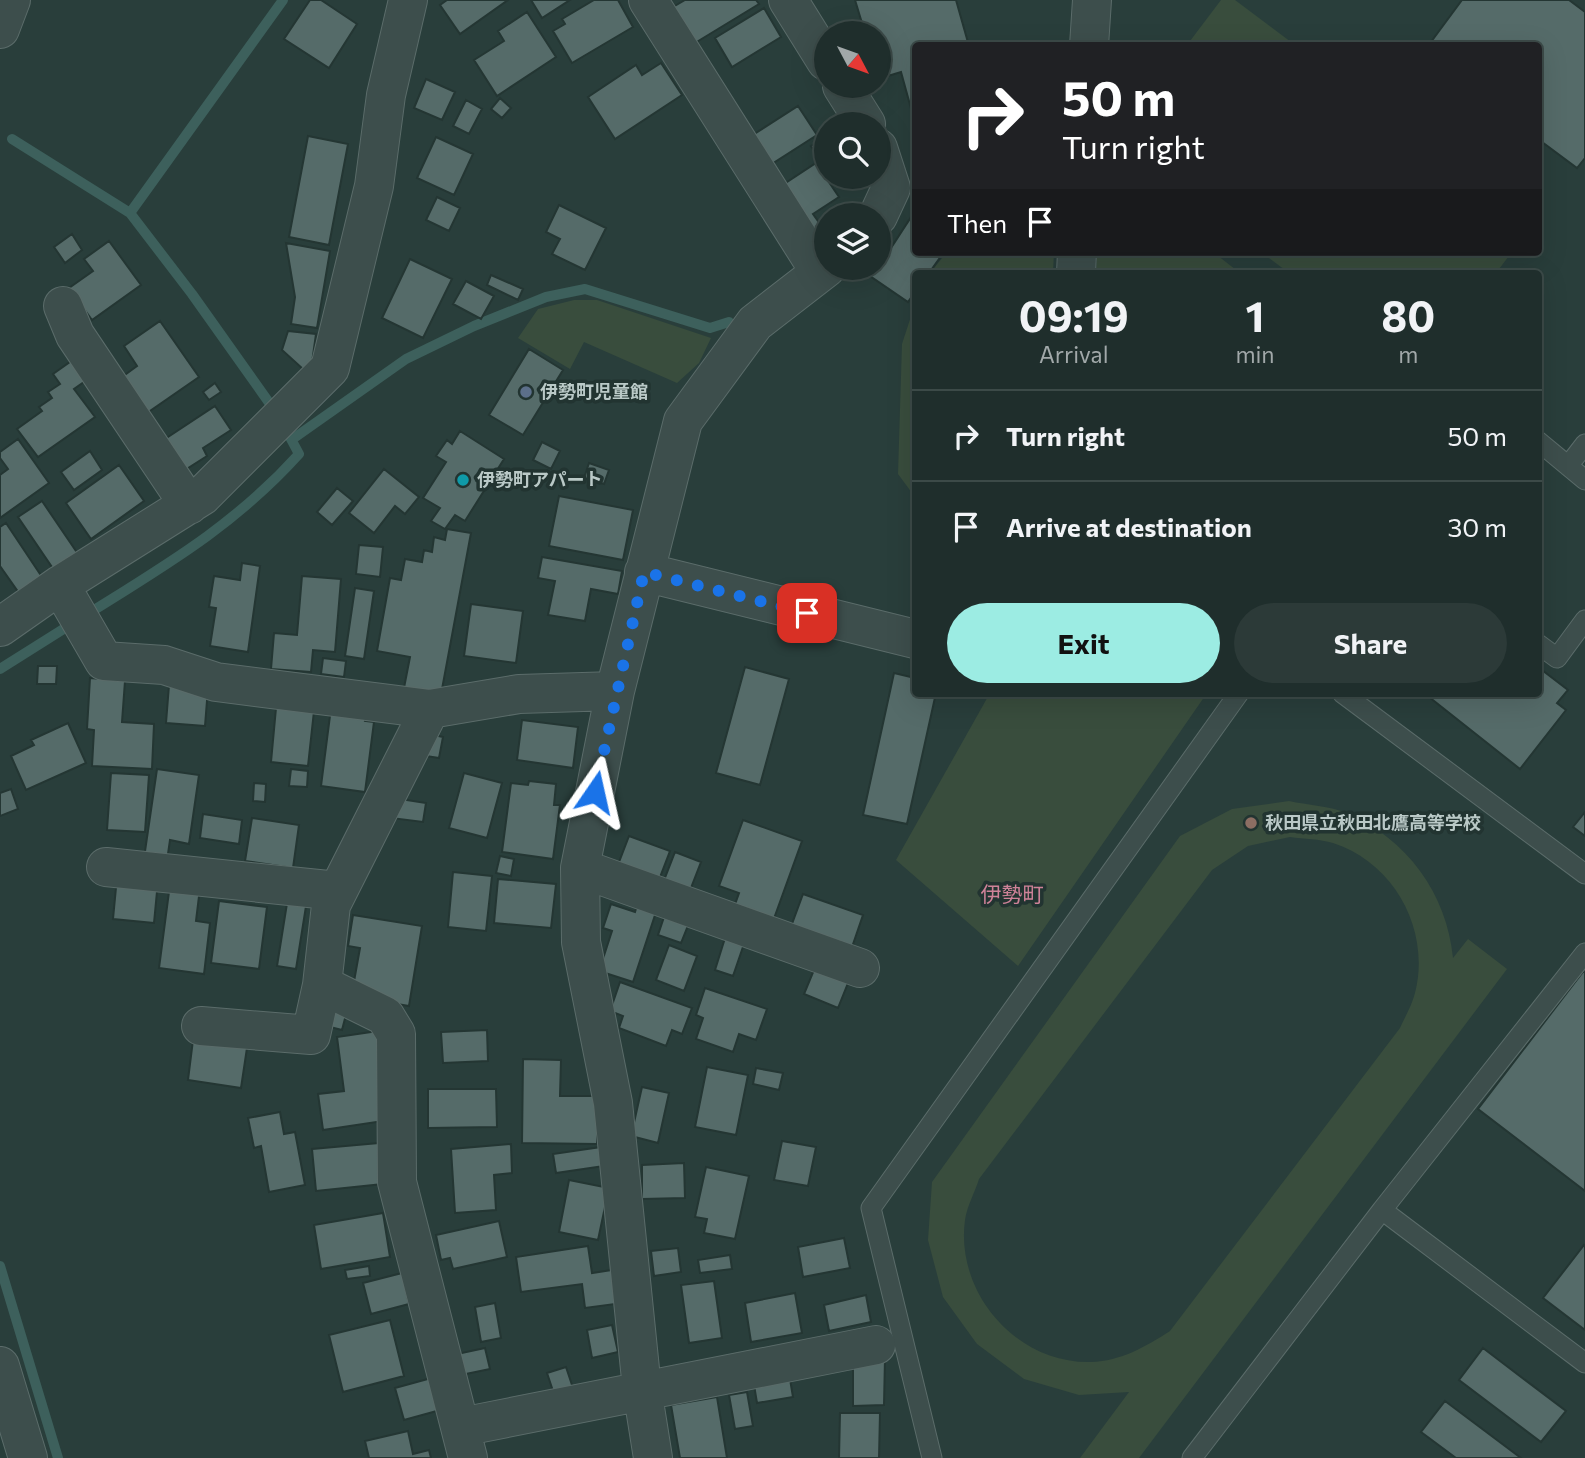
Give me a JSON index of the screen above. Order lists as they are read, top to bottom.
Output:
{
  "districts": ["伊勢町"],
  "places": ["伊勢町児童館", "伊勢町アパート", "秋田県立秋田北鷹高等学校"],
  "north": "bottom right",
  "page": {
    "turn": ["50 m", "Turn right"],
    "then": "Then",
    "eta": [
      "09:19",
      "Arrival",
      "1",
      "min",
      "80",
      "m"
    ],
    "list": [
      {
        "name": "Turn right",
        "value": "50 m"
      },
      {
        "name": "Arrive at destination",
        "value": "30 m"
      }
    ],
    "buttons": ["Exit", "Share"]
  }
}
